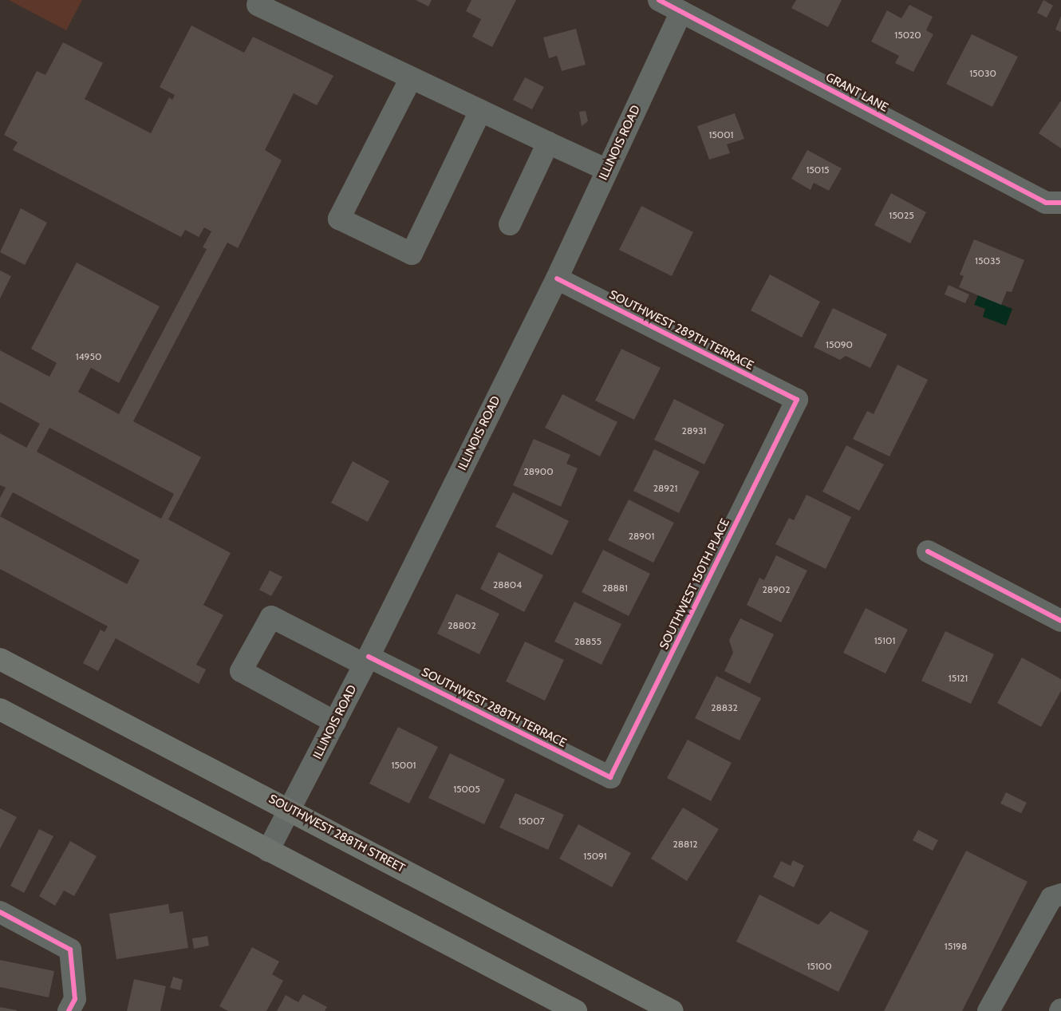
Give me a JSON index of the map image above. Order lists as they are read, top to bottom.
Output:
{
  "streets": {
    "main road": ["SOUTHWEST 288TH STREET"],
    "street": [
      "GRANT LANE",
      "ILLINOIS ROAD",
      "SOUTHWEST 289TH TERRACE",
      "SOUTHWEST 150TH PLACE",
      "SOUTHWEST 288TH TERRACE"
    ]
  },
  "crossings": [
    ["GRANT LANE", "ILLINOIS ROAD"],
    ["ILLINOIS ROAD", "SOUTHWEST 289TH TERRACE"],
    ["ILLINOIS ROAD", "SOUTHWEST 288TH TERRACE"],
    ["ILLINOIS ROAD", "SOUTHWEST 288TH STREET"],
    ["SOUTHWEST 289TH TERRACE", "SOUTHWEST 150TH PLACE"],
    ["SOUTHWEST 150TH PLACE", "SOUTHWEST 288TH TERRACE"]
  ],
  "house_numbers": [
    "15020",
    "15030",
    "15001",
    "15015",
    "15025",
    "15035",
    "15090",
    "14950",
    "28931",
    "28900",
    "28921",
    "28901",
    "28804",
    "28881",
    "28902",
    "28802",
    "15101",
    "28855",
    "15121",
    "28832",
    "15001",
    "15005",
    "15007",
    "28812",
    "15091",
    "15198",
    "15100"
  ]
}
